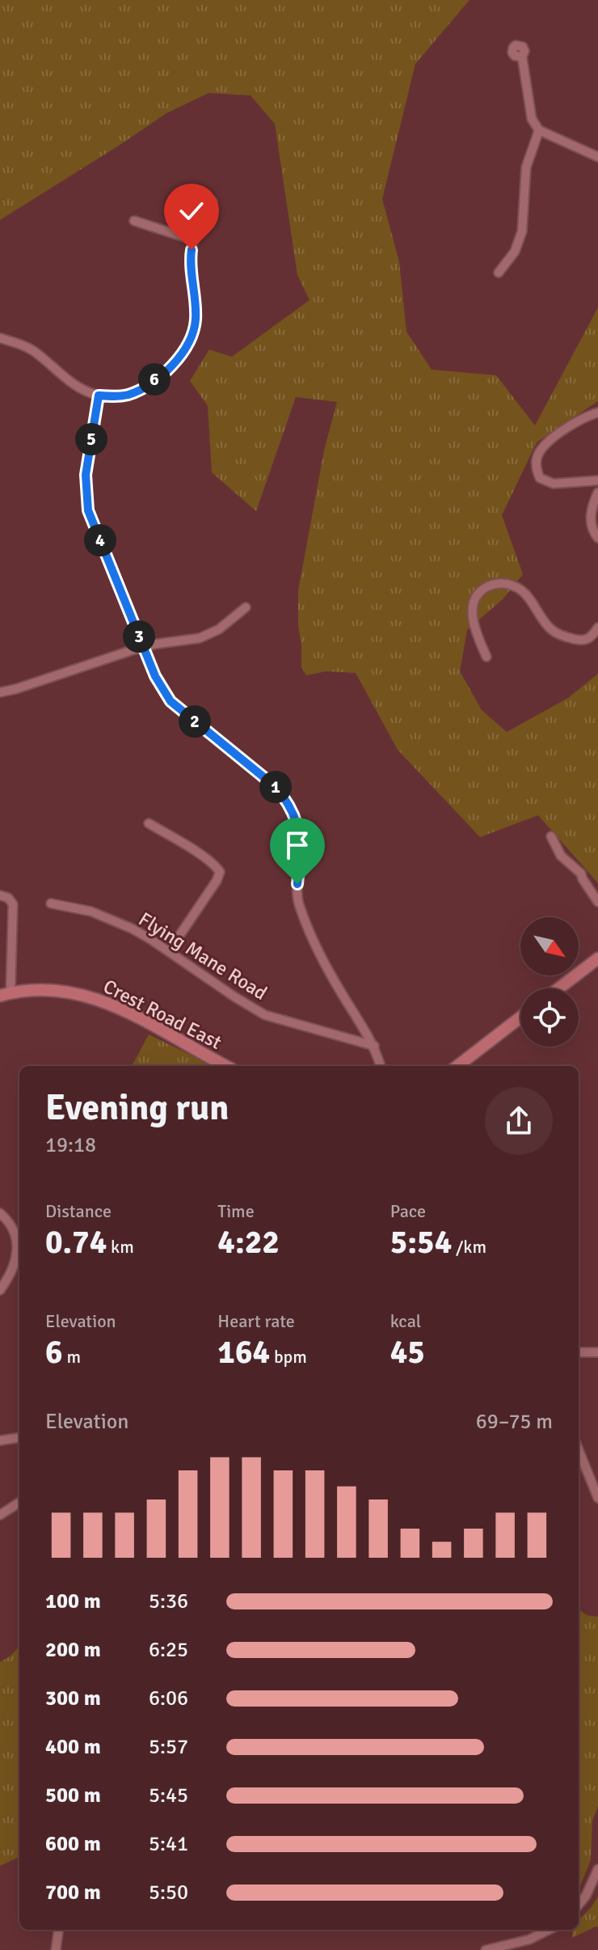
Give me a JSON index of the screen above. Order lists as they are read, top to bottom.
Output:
{
  "streets": {
    "street": ["Flying Mane Road", "Crest Road East"]
  },
  "north": "bottom right",
  "page": {
    "pins": [
      "6",
      "5",
      "4",
      "3",
      "2",
      "1"
    ],
    "heading": ["Evening run", "19:18"],
    "stats": [
      ["Distance", "0.74 km"],
      ["Time", "4:22"],
      ["Pace", "5:54 /km"],
      ["Elevation", "6 m"],
      ["Heart rate", "164 bpm"],
      ["kcal", "45"]
    ],
    "chart": ["Elevation", "69–75 m"],
    "list": [
      {
        "name": "100 m",
        "note": "5:36"
      },
      {
        "name": "200 m",
        "note": "6:25"
      },
      {
        "name": "300 m",
        "note": "6:06"
      },
      {
        "name": "400 m",
        "note": "5:57"
      },
      {
        "name": "500 m",
        "note": "5:45"
      },
      {
        "name": "600 m",
        "note": "5:41"
      },
      {
        "name": "700 m",
        "note": "5:50"
      }
    ]
  }
}
